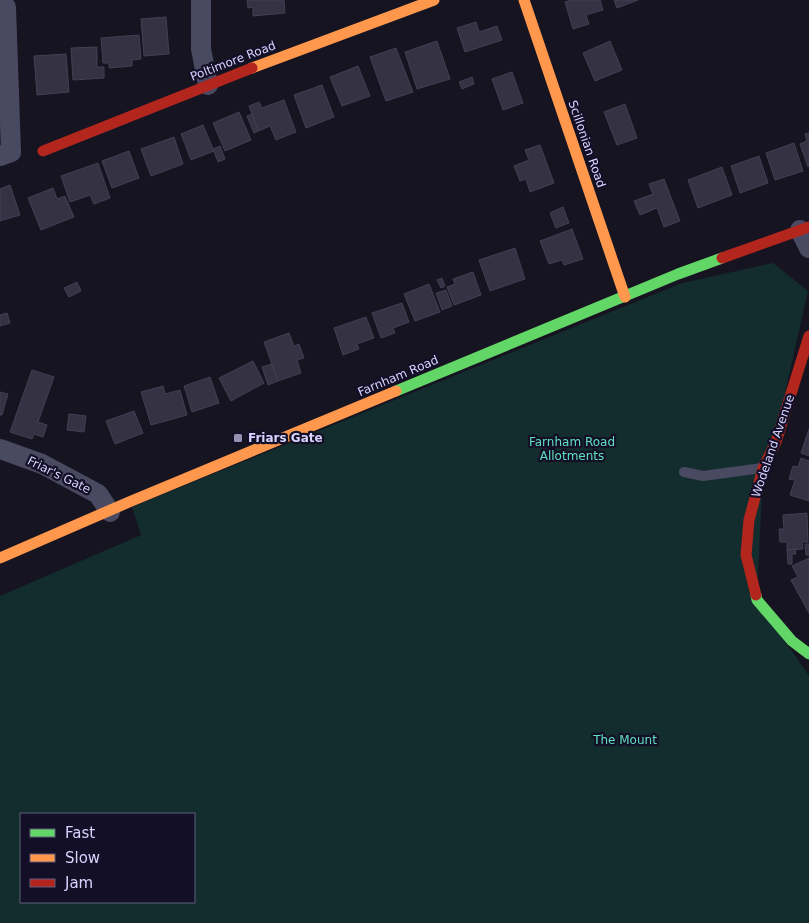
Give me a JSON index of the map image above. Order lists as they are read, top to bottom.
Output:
{
  "streets": {
    "street": [
      "Poltimore Road",
      "Scillonian Road",
      "Farnham Road",
      "Wodeland Avenue",
      "Friar's Gate"
    ]
  },
  "crossings": [
    ["Scillonian Road", "Farnham Road"],
    ["Farnham Road", "Friar's Gate"]
  ],
  "parks": ["Farnham Road Allotments", "The Mount"],
  "places": {
    "transit": ["Friars Gate"]
  },
  "legend": ["Fast", "Slow", "Jam"]
}
